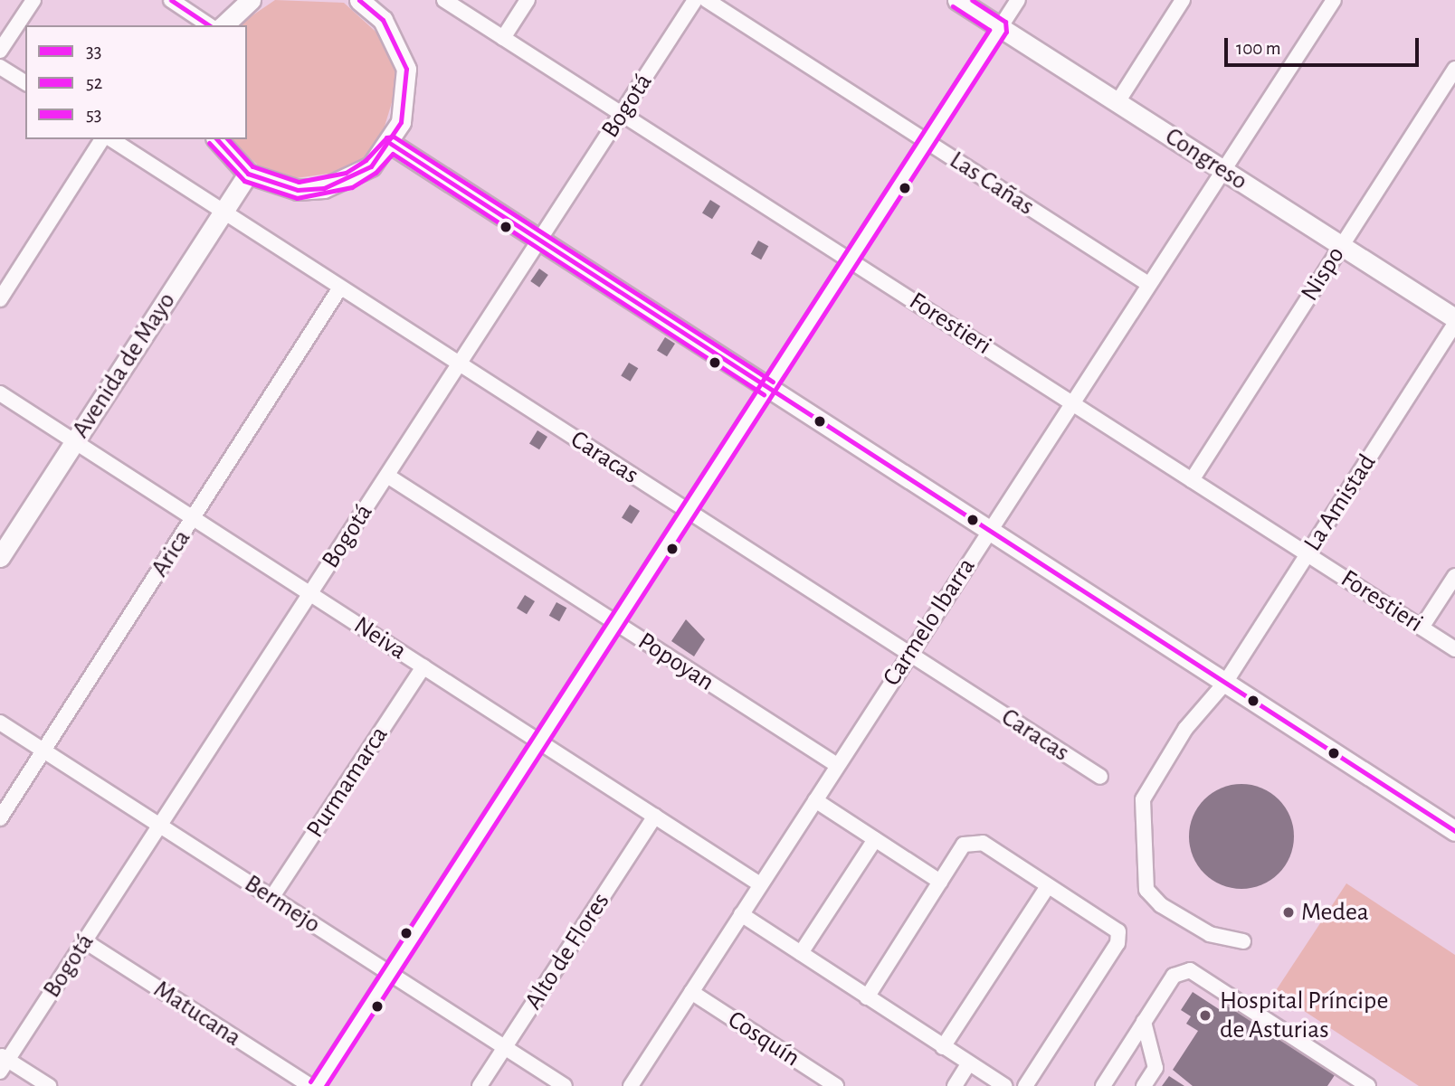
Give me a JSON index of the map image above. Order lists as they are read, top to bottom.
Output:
{
  "streets": {
    "main road": ["Congreso", "Avenida de Mayo"],
    "street": [
      "Bogotá",
      "Las Cañas",
      "Nispo",
      "Forestieri",
      "Caracas",
      "La Amistad",
      "Arica",
      "Carmelo Ibarra",
      "Neiva",
      "Popoyan",
      "Purmamarca",
      "Bermejo",
      "Alto de Flores",
      "Matucana",
      "Cosquín"
    ]
  },
  "crossings": [
    ["Bogotá", "Forestieri"],
    ["Bogotá", "Caracas"],
    ["Bogotá", "Neiva"],
    ["Bogotá", "Popoyan"],
    ["Bogotá", "Bermejo"],
    ["Bogotá", "Matucana"],
    ["Congreso", "Nispo"],
    ["Congreso", "Carmelo Ibarra"],
    ["Las Cañas", "Carmelo Ibarra"],
    ["Nispo", "Forestieri"],
    ["Forestieri", "La Amistad"],
    ["Forestieri", "Carmelo Ibarra"],
    ["Avenida de Mayo", "Caracas"],
    ["Avenida de Mayo", "Neiva"],
    ["Caracas", "Arica"],
    ["Caracas", "Carmelo Ibarra"],
    ["Arica", "Neiva"],
    ["Arica", "Bermejo"],
    ["Carmelo Ibarra", "Neiva"],
    ["Carmelo Ibarra", "Popoyan"],
    ["Carmelo Ibarra", "Cosquín"],
    ["Neiva", "Purmamarca"],
    ["Neiva", "Alto de Flores"],
    ["Purmamarca", "Bermejo"],
    ["Bermejo", "Alto de Flores"]
  ],
  "places": ["Medea", "Hospital Príncipe de Asturias"],
  "lines": ["transit line 33", "transit line 52", "transit line 53"],
  "legend": ["33", "52", "53"],
  "scale_bar": "100 m"
}
